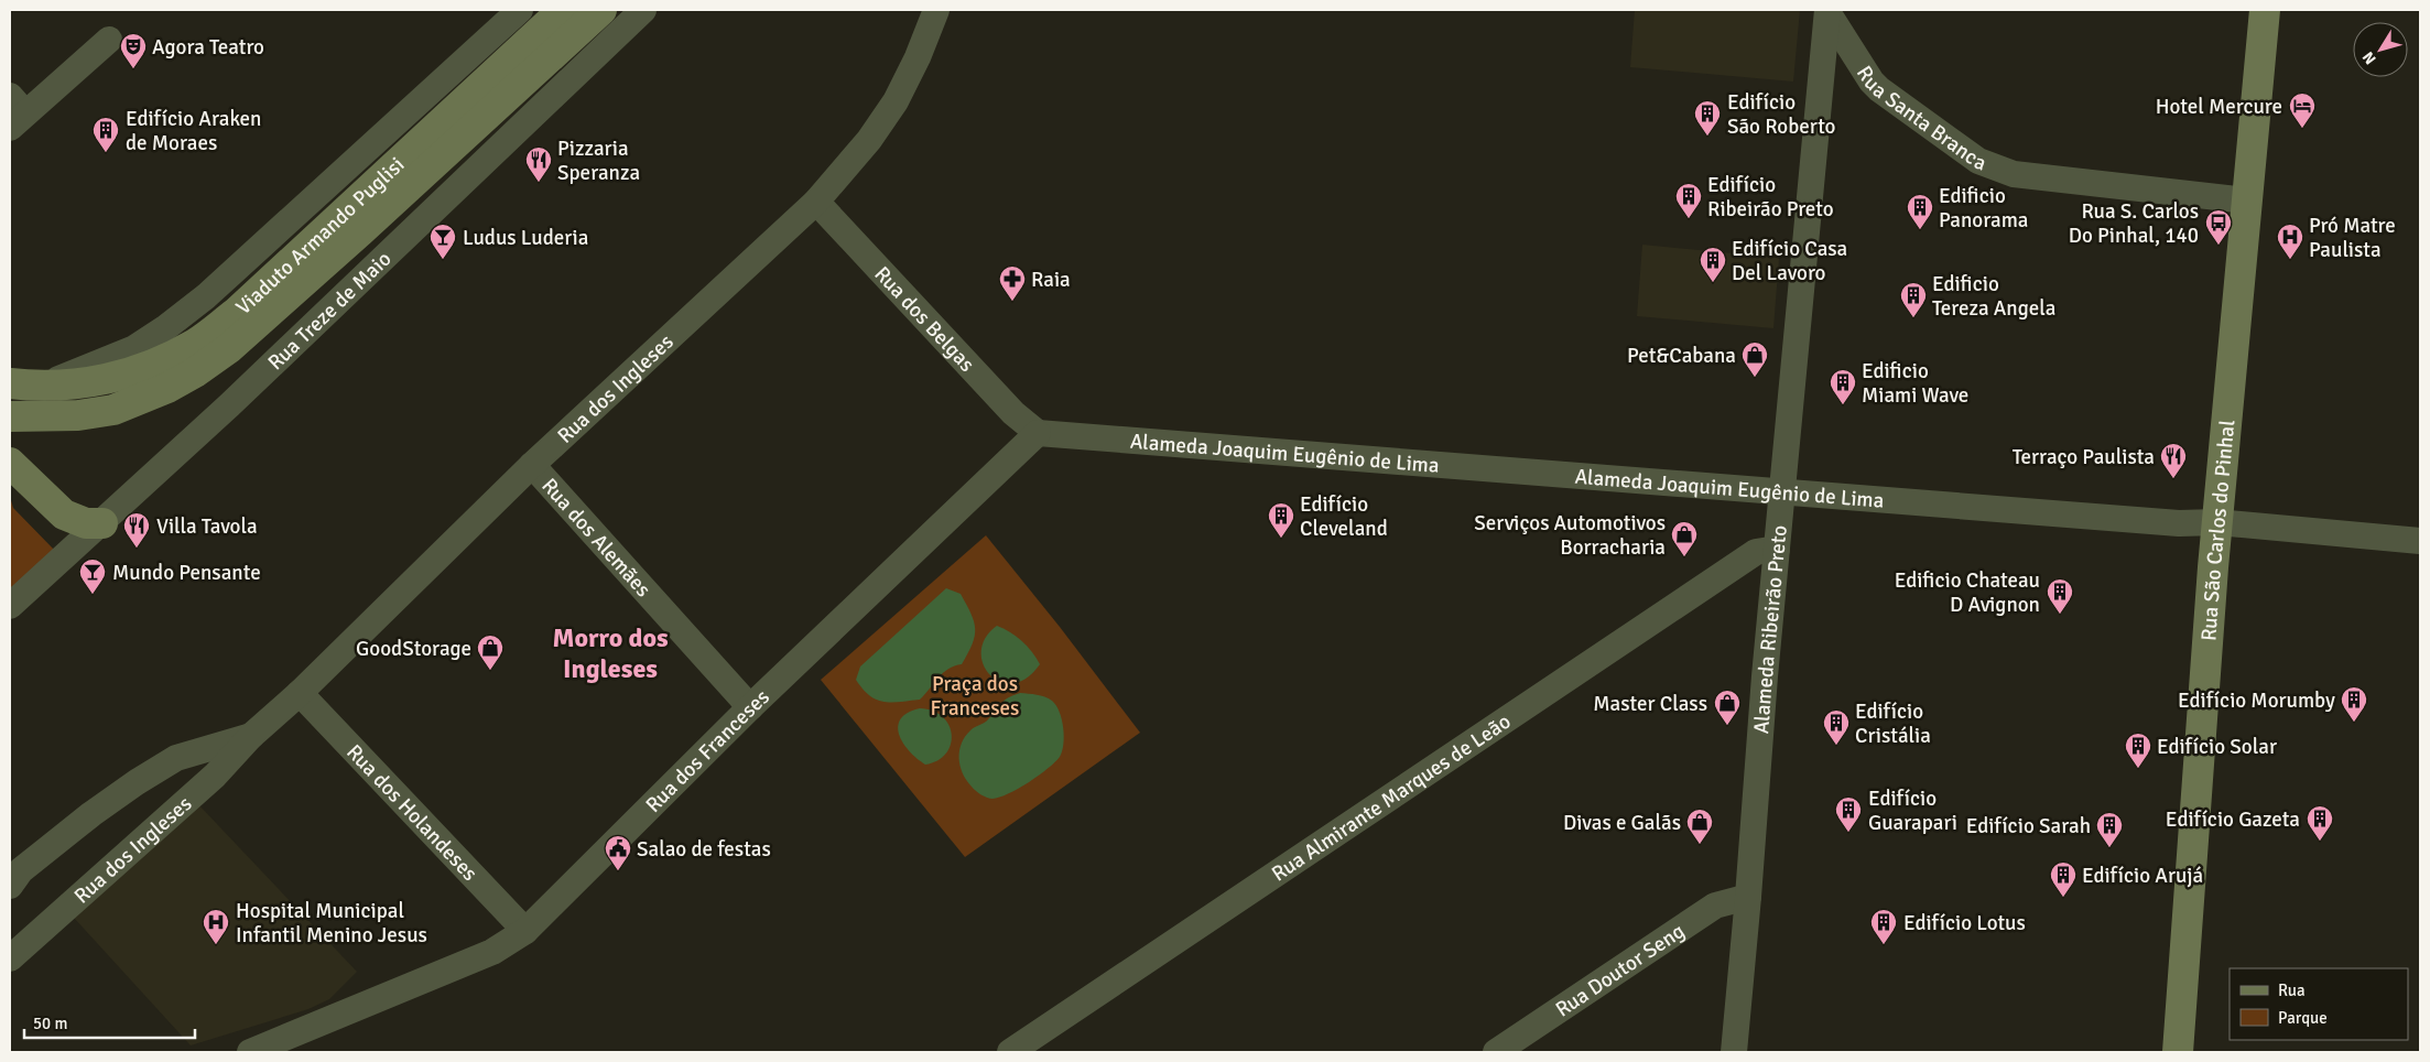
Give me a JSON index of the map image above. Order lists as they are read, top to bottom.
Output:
{
  "streets": {
    "main road": ["Viaduto Armando Puglisi", "Rua São Carlos do Pinhal"],
    "street": [
      "Rua Santa Branca",
      "Rua Treze de Maio",
      "Rua dos Belgas",
      "Rua dos Ingleses",
      "Alameda Joaquim Eugênio de Lima",
      "Rua dos Alemães",
      "Alameda Ribeirão Preto",
      "Rua dos Franceses",
      "Rua Almirante Marques de Leão",
      "Rua dos Holandeses",
      "Rua Doutor Seng"
    ]
  },
  "crossings": [
    ["Rua Santa Branca", "Rua São Carlos do Pinhal"],
    ["Rua Santa Branca", "Alameda Ribeirão Preto"],
    ["Rua dos Belgas", "Rua dos Ingleses"],
    ["Rua dos Belgas", "Alameda Joaquim Eugênio de Lima"],
    ["Rua dos Belgas", "Rua dos Franceses"],
    ["Rua dos Ingleses", "Rua dos Alemães"],
    ["Rua dos Ingleses", "Rua dos Holandeses"],
    ["Alameda Joaquim Eugênio de Lima", "Rua São Carlos do Pinhal"],
    ["Alameda Joaquim Eugênio de Lima", "Alameda Ribeirão Preto"],
    ["Alameda Joaquim Eugênio de Lima", "Rua dos Franceses"],
    ["Rua dos Alemães", "Rua dos Franceses"],
    ["Alameda Ribeirão Preto", "Rua Almirante Marques de Leão"],
    ["Alameda Ribeirão Preto", "Rua Doutor Seng"],
    ["Rua dos Franceses", "Rua dos Holandeses"]
  ],
  "districts": ["Morro dos Ingleses"],
  "parks": ["Praça dos Franceses"],
  "places": {
    "theatre": ["Agora Teatro"],
    "hotel": ["Hotel Mercure"],
    "building": [
      "Edifício São Roberto",
      "Edifício Araken de Moraes",
      "Edifício Ribeirão Preto",
      "Edificio Panorama",
      "Edifício Casa Del Lavoro",
      "Edificio Tereza Angela",
      "Edificio Miami Wave",
      "Edifício Cleveland",
      "Edificio Chateau D Avignon",
      "Edifício Morumby",
      "Edifício Cristália",
      "Edifício Solar",
      "Edifício Guarapari",
      "Edifício Gazeta",
      "Edifício Sarah",
      "Edifício Arujá",
      "Edifício Lotus"
    ],
    "restaurant": ["Pizzaria Speranza", "Terraço Paulista", "Villa Tavola"],
    "bus stop": ["Rua S. Carlos Do Pinhal, 140"],
    "bar": ["Ludus Luderia", "Mundo Pensante"],
    "hospital": ["Pró Matre Paulista", "Hospital Municipal Infantil Menino Jesus"],
    "pharmacy": ["Raia"],
    "shop": [
      "Pet&Cabana",
      "Serviços Automotivos Borracharia",
      "GoodStorage",
      "Master Class",
      "Divas e Galãs"
    ],
    "public building": ["Salao de festas"]
  },
  "legend": ["Rua", "Parque"],
  "scale_bar": "50 m",
  "north": "bottom left"
}
